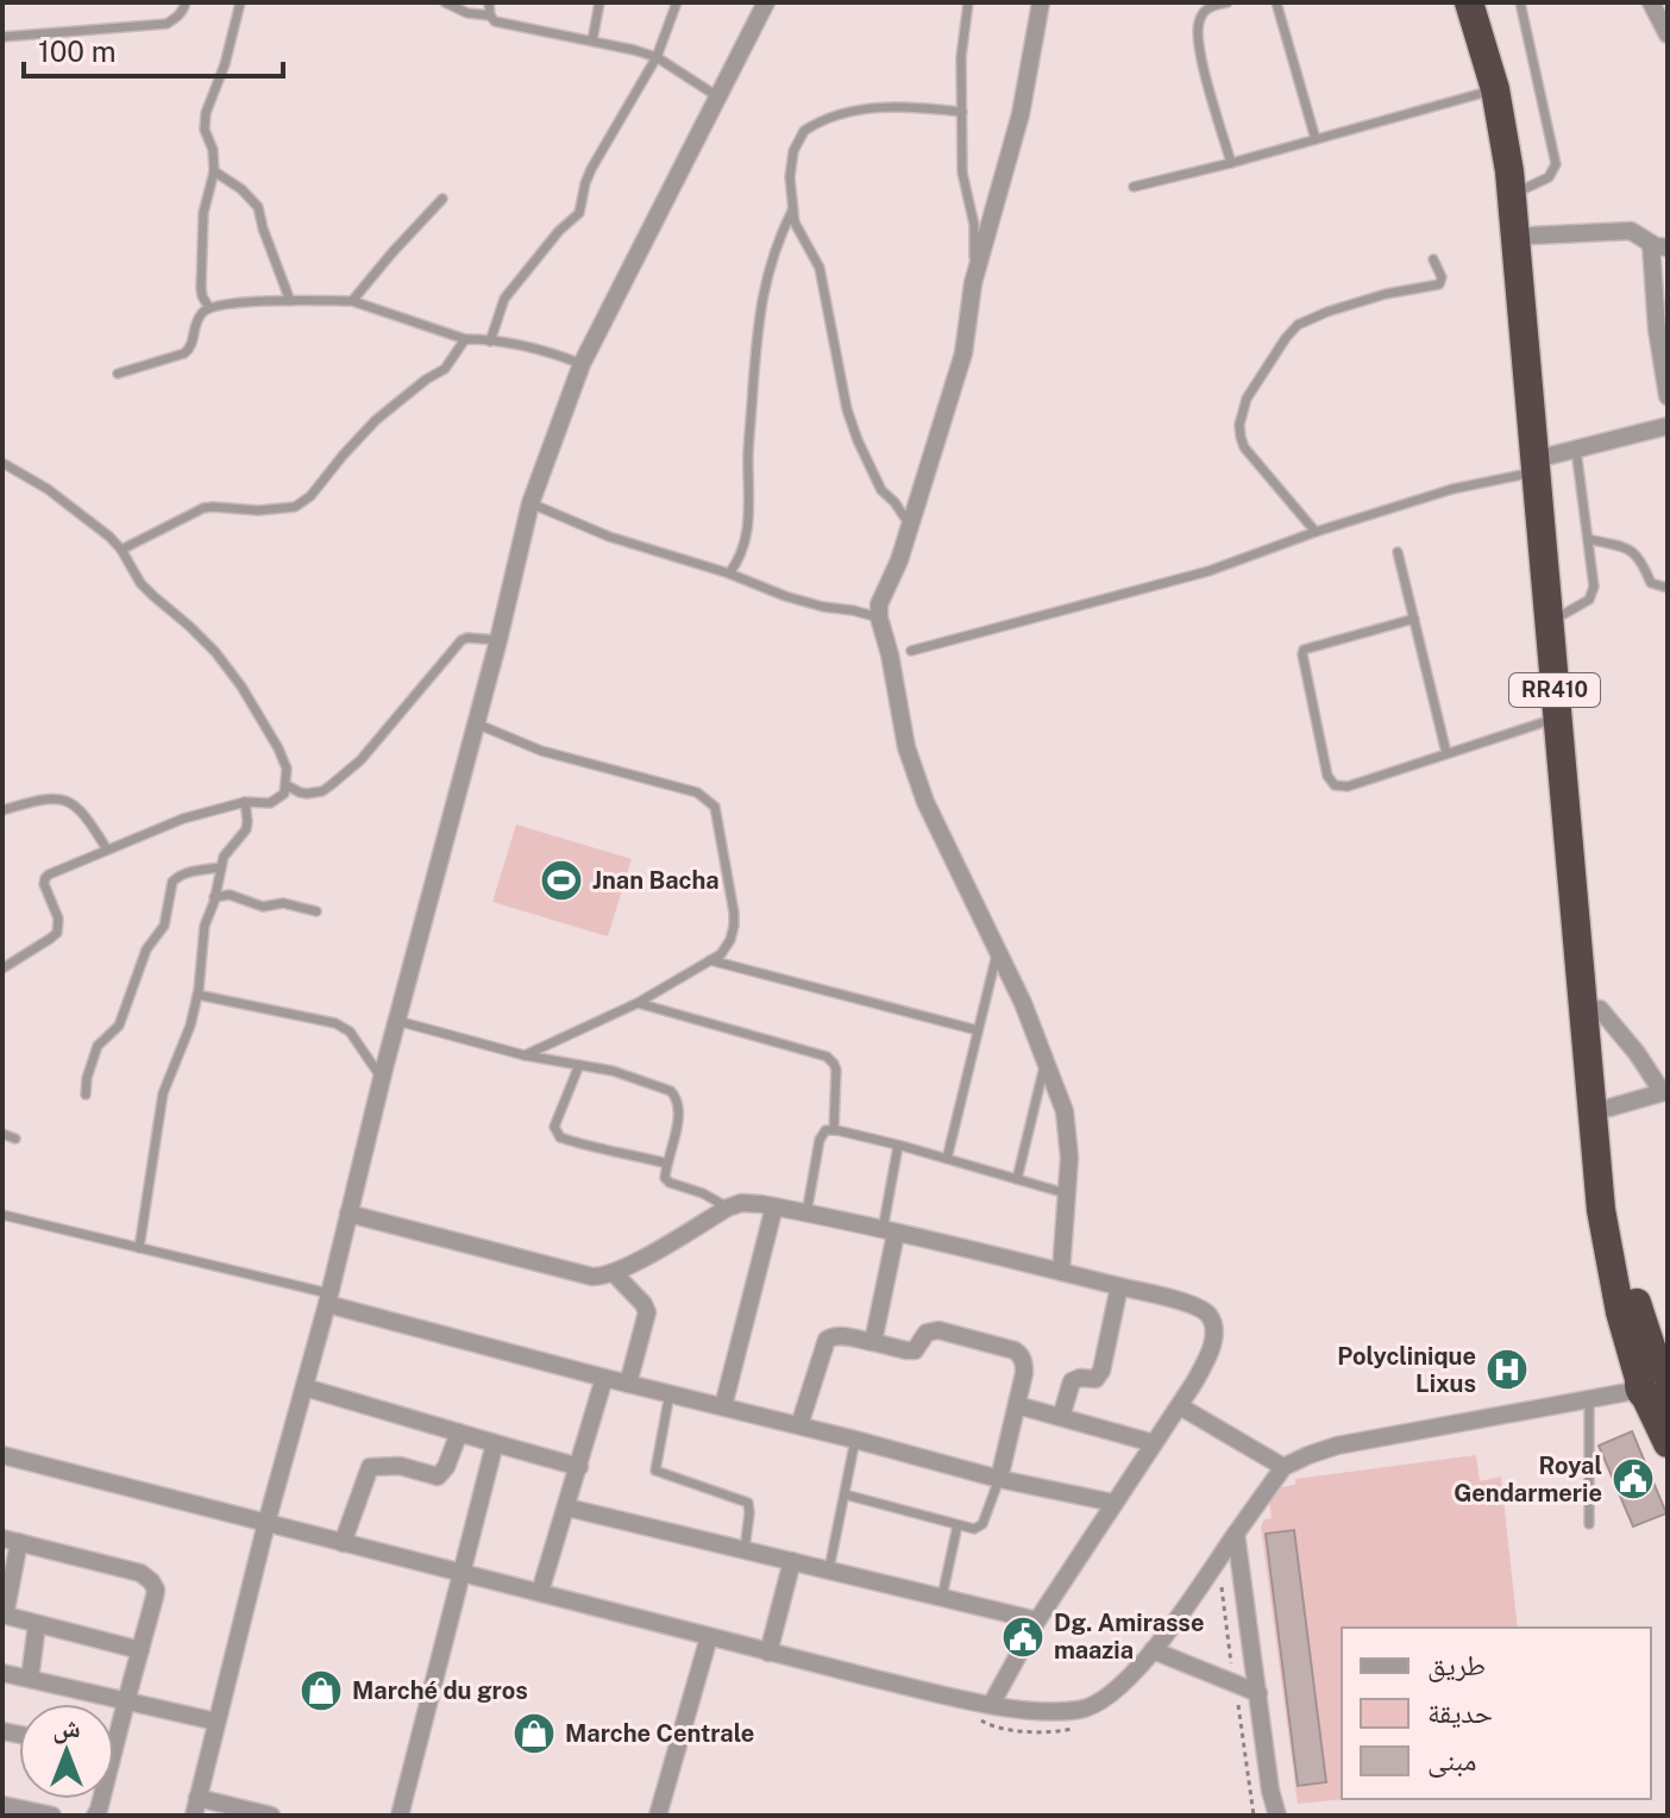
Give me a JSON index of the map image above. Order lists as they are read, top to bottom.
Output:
{
  "streets": {
    "highway": ["RR410"]
  },
  "places": {
    "sports": ["Jnan Bacha"],
    "hospital": ["Polyclinique Lixus"],
    "public building": ["Royal Gendarmerie", "Dg. Amirasse maazia"],
    "shop": ["Marché du gros", "Marche Centrale"]
  },
  "legend": ["طريق", "حديقة", "مبنى"],
  "scale_bar": "100 m",
  "north": "top"
}
